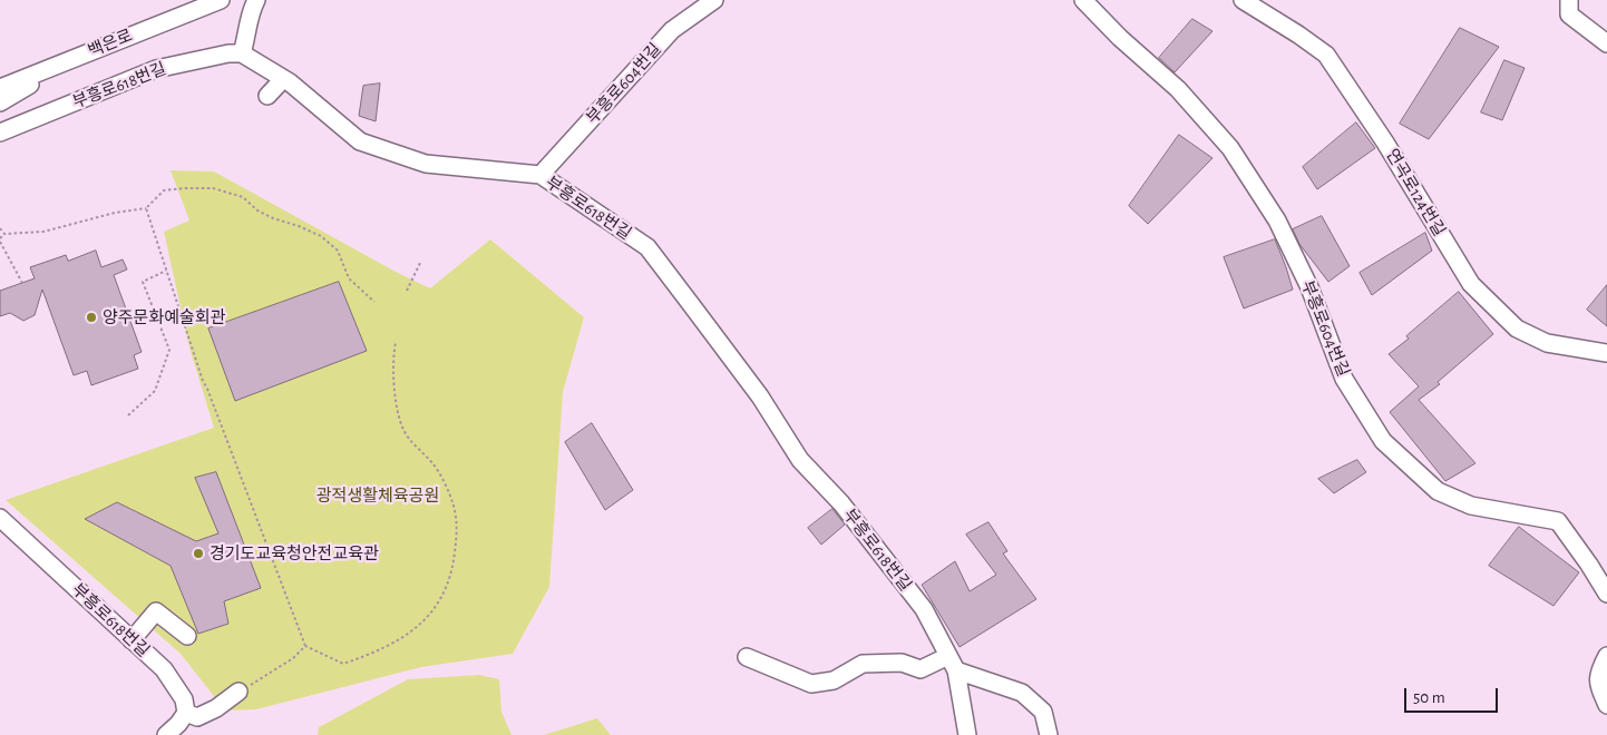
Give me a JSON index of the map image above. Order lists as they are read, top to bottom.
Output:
{
  "streets": {
    "street": [
      "백은로",
      "부흥로604번길",
      "부흥로618번길",
      "연곡로124번길"
    ]
  },
  "crossings": [
    ["부흥로604번길", "부흥로618번길"]
  ],
  "parks": ["광적생활체육공원"],
  "places": ["양주문화예술회관", "경기도교육청안전교육관"],
  "scale_bar": "50 m"
}
